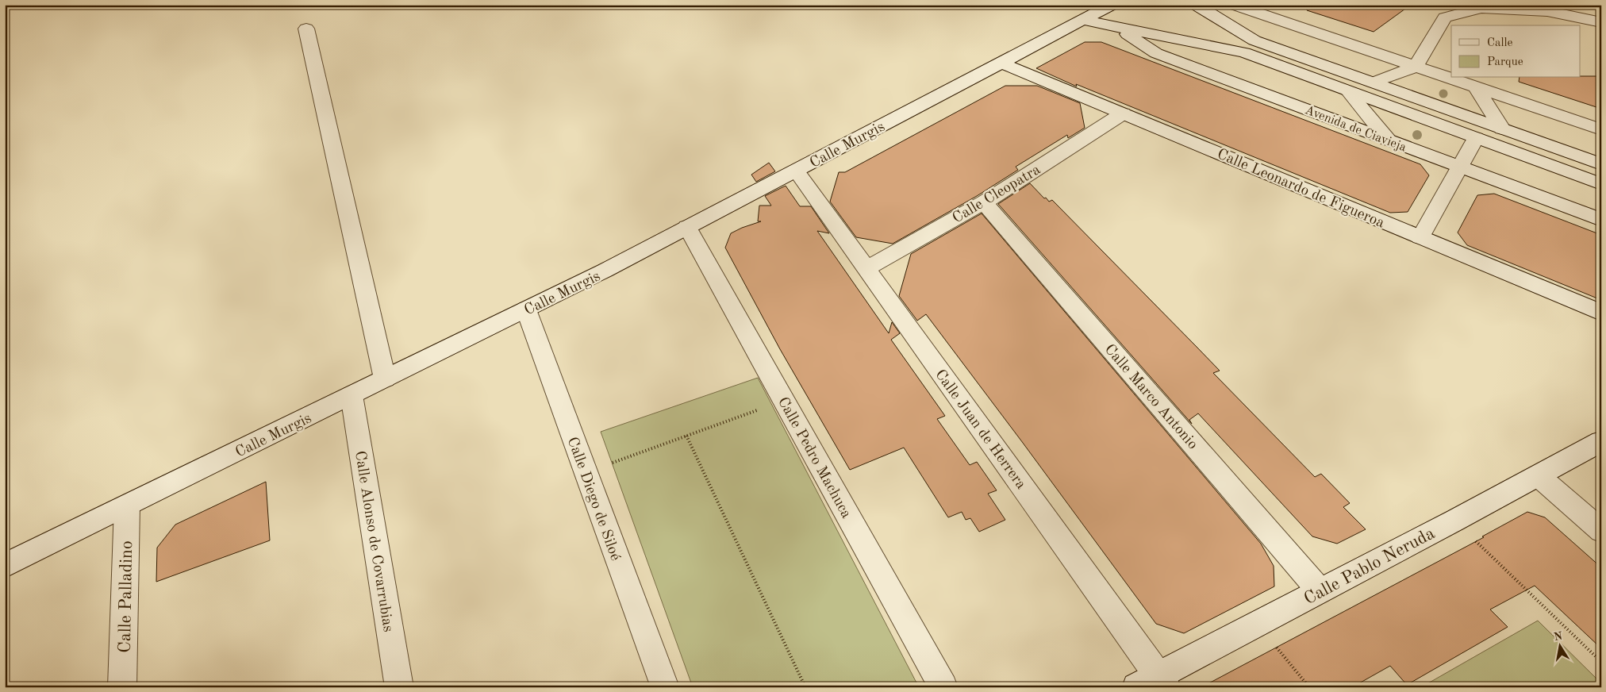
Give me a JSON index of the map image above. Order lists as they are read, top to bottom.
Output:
{
  "streets": {
    "street": [
      "Avenida de Ciavieja",
      "Calle Murgis",
      "Calle Leonardo de Figueroa",
      "Calle Cleopatra",
      "Calle Marco Antonio",
      "Calle Juan de Herrera",
      "Calle Pedro Machuca",
      "Calle Diego de Siloé",
      "Calle Alonso de Covarrubias",
      "Calle Pablo Neruda",
      "Calle Palladino"
    ]
  },
  "crossings": [
    ["Avenida de Ciavieja", "Calle Murgis"],
    ["Calle Murgis", "Calle Leonardo de Figueroa"],
    ["Calle Murgis", "Calle Juan de Herrera"],
    ["Calle Murgis", "Calle Pedro Machuca"],
    ["Calle Murgis", "Calle Diego de Siloé"],
    ["Calle Murgis", "Calle Alonso de Covarrubias"],
    ["Calle Murgis", "Calle Palladino"],
    ["Calle Leonardo de Figueroa", "Calle Cleopatra"],
    ["Calle Cleopatra", "Calle Marco Antonio"],
    ["Calle Cleopatra", "Calle Juan de Herrera"],
    ["Calle Marco Antonio", "Calle Pablo Neruda"],
    ["Calle Juan de Herrera", "Calle Pablo Neruda"]
  ],
  "legend": ["Calle", "Parque"],
  "north": "top"
}
